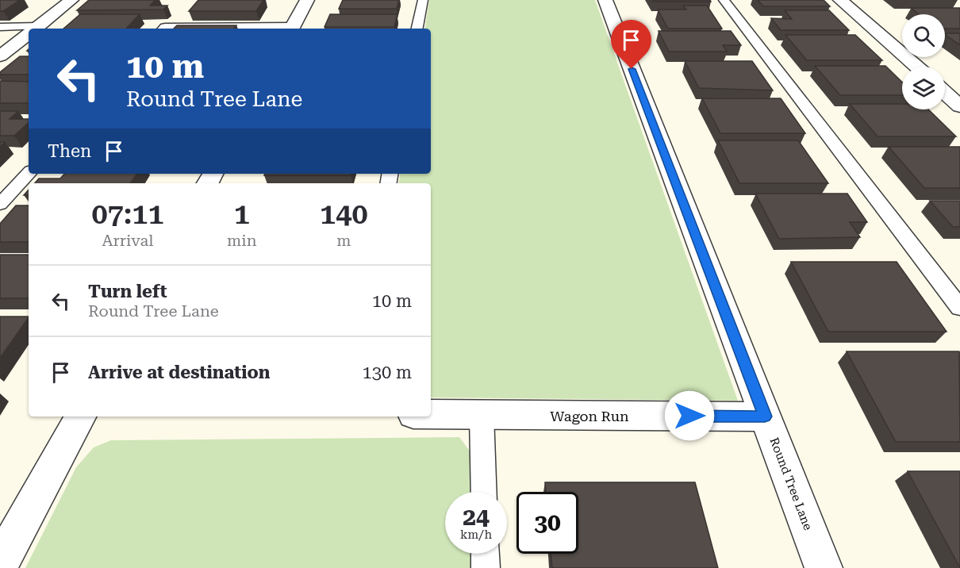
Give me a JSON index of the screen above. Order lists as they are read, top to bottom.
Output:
{
  "streets": {
    "street": ["Wagon Run", "Round Tree Lane"]
  },
  "crossings": [
    ["Wagon Run", "Round Tree Lane"]
  ],
  "page": {
    "turn": ["10 m", "Round Tree Lane"],
    "then": "Then",
    "eta": [
      "07:11",
      "Arrival",
      "1",
      "min",
      "140",
      "m"
    ],
    "list": [
      {
        "name": "Turn left",
        "note": "Round Tree Lane",
        "value": "10 m"
      },
      {
        "name": "Arrive at destination",
        "value": "130 m"
      }
    ],
    "speed": "24 km/h",
    "limit": "30"
  }
}
